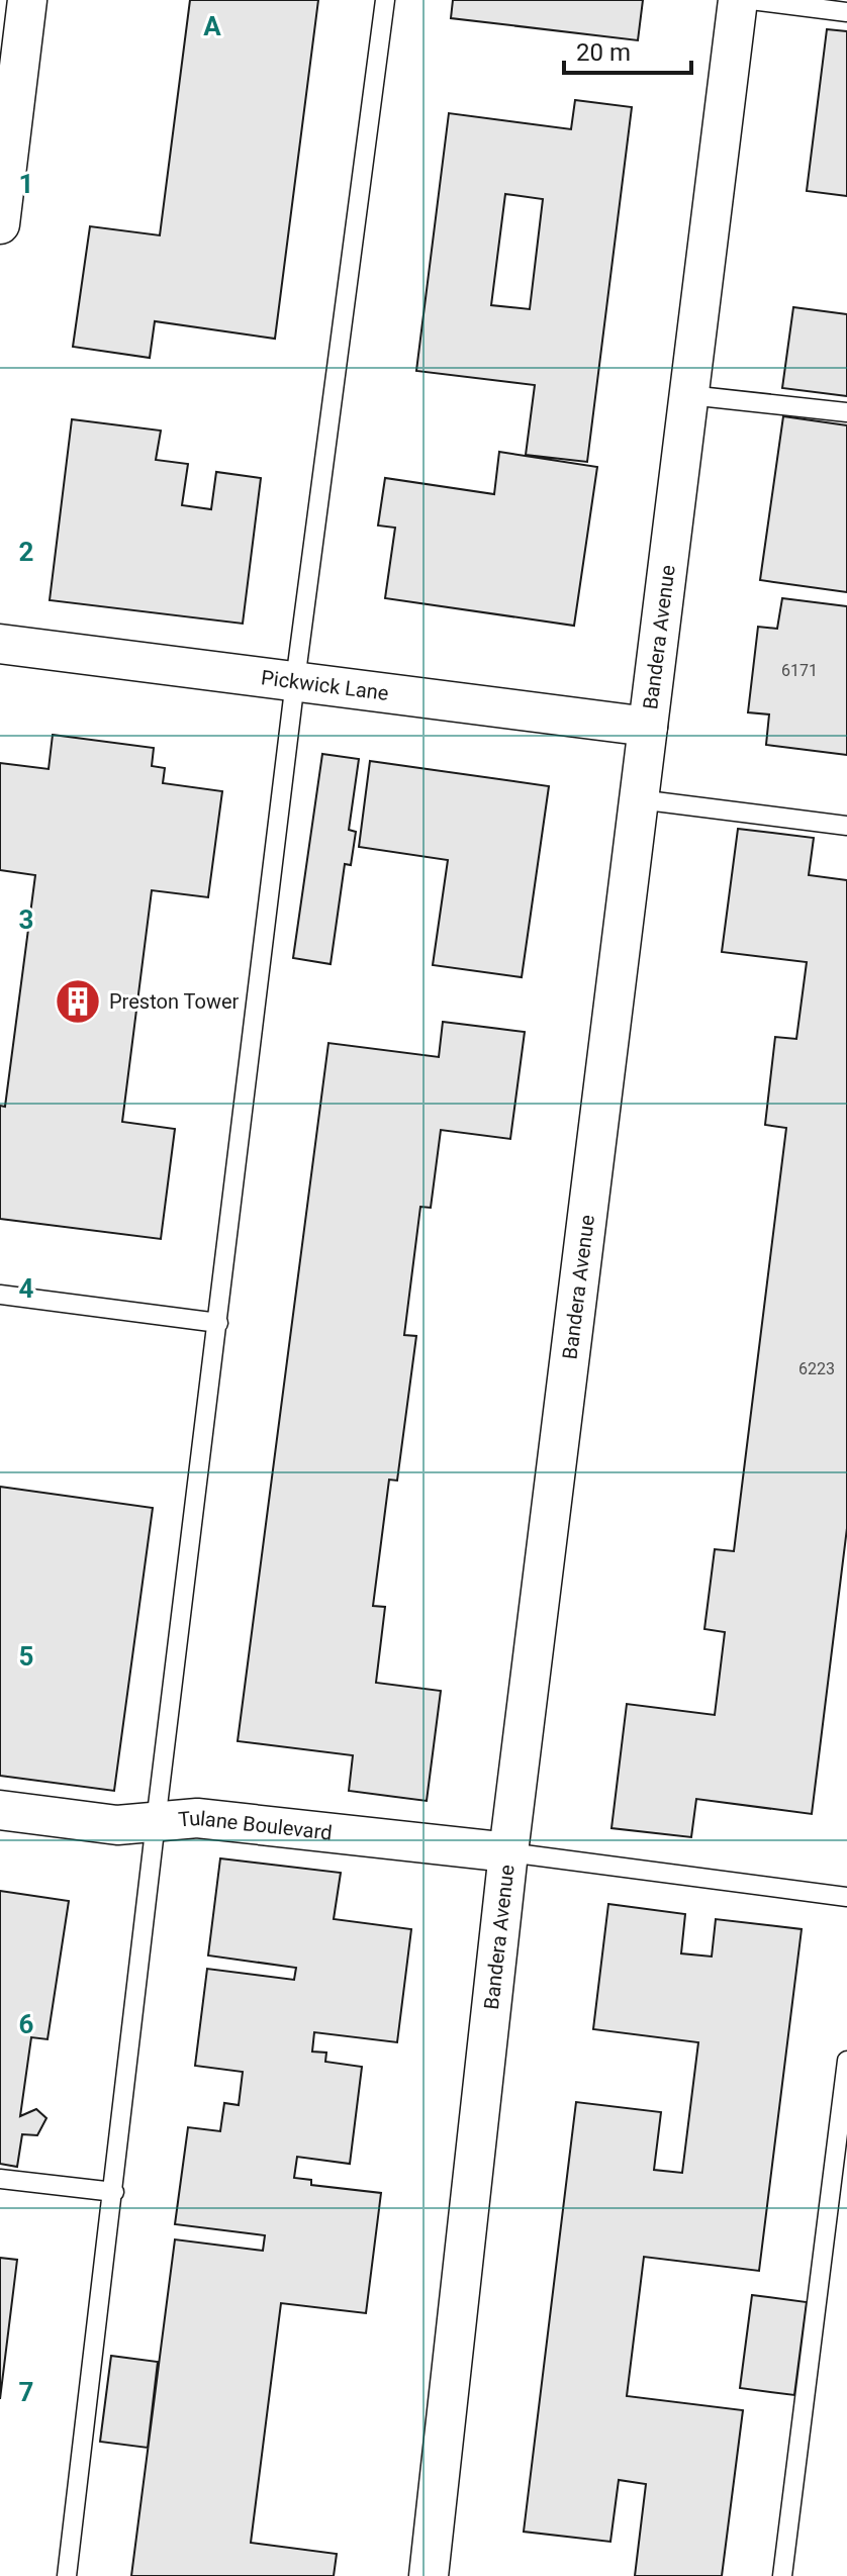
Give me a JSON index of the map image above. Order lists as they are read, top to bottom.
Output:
{
  "streets": {
    "street": ["Bandera Avenue", "Pickwick Lane", "Tulane Boulevard"]
  },
  "crossings": [
    ["Bandera Avenue", "Pickwick Lane"],
    ["Bandera Avenue", "Tulane Boulevard"]
  ],
  "places": {
    "building": ["Preston Tower"]
  },
  "house_numbers": ["6171", "6223"],
  "scale_bar": "20 m",
  "grid": {
    "columns": ["A"],
    "rows": [
      "1",
      "2",
      "3",
      "4",
      "5",
      "6",
      "7"
    ]
  }
}
